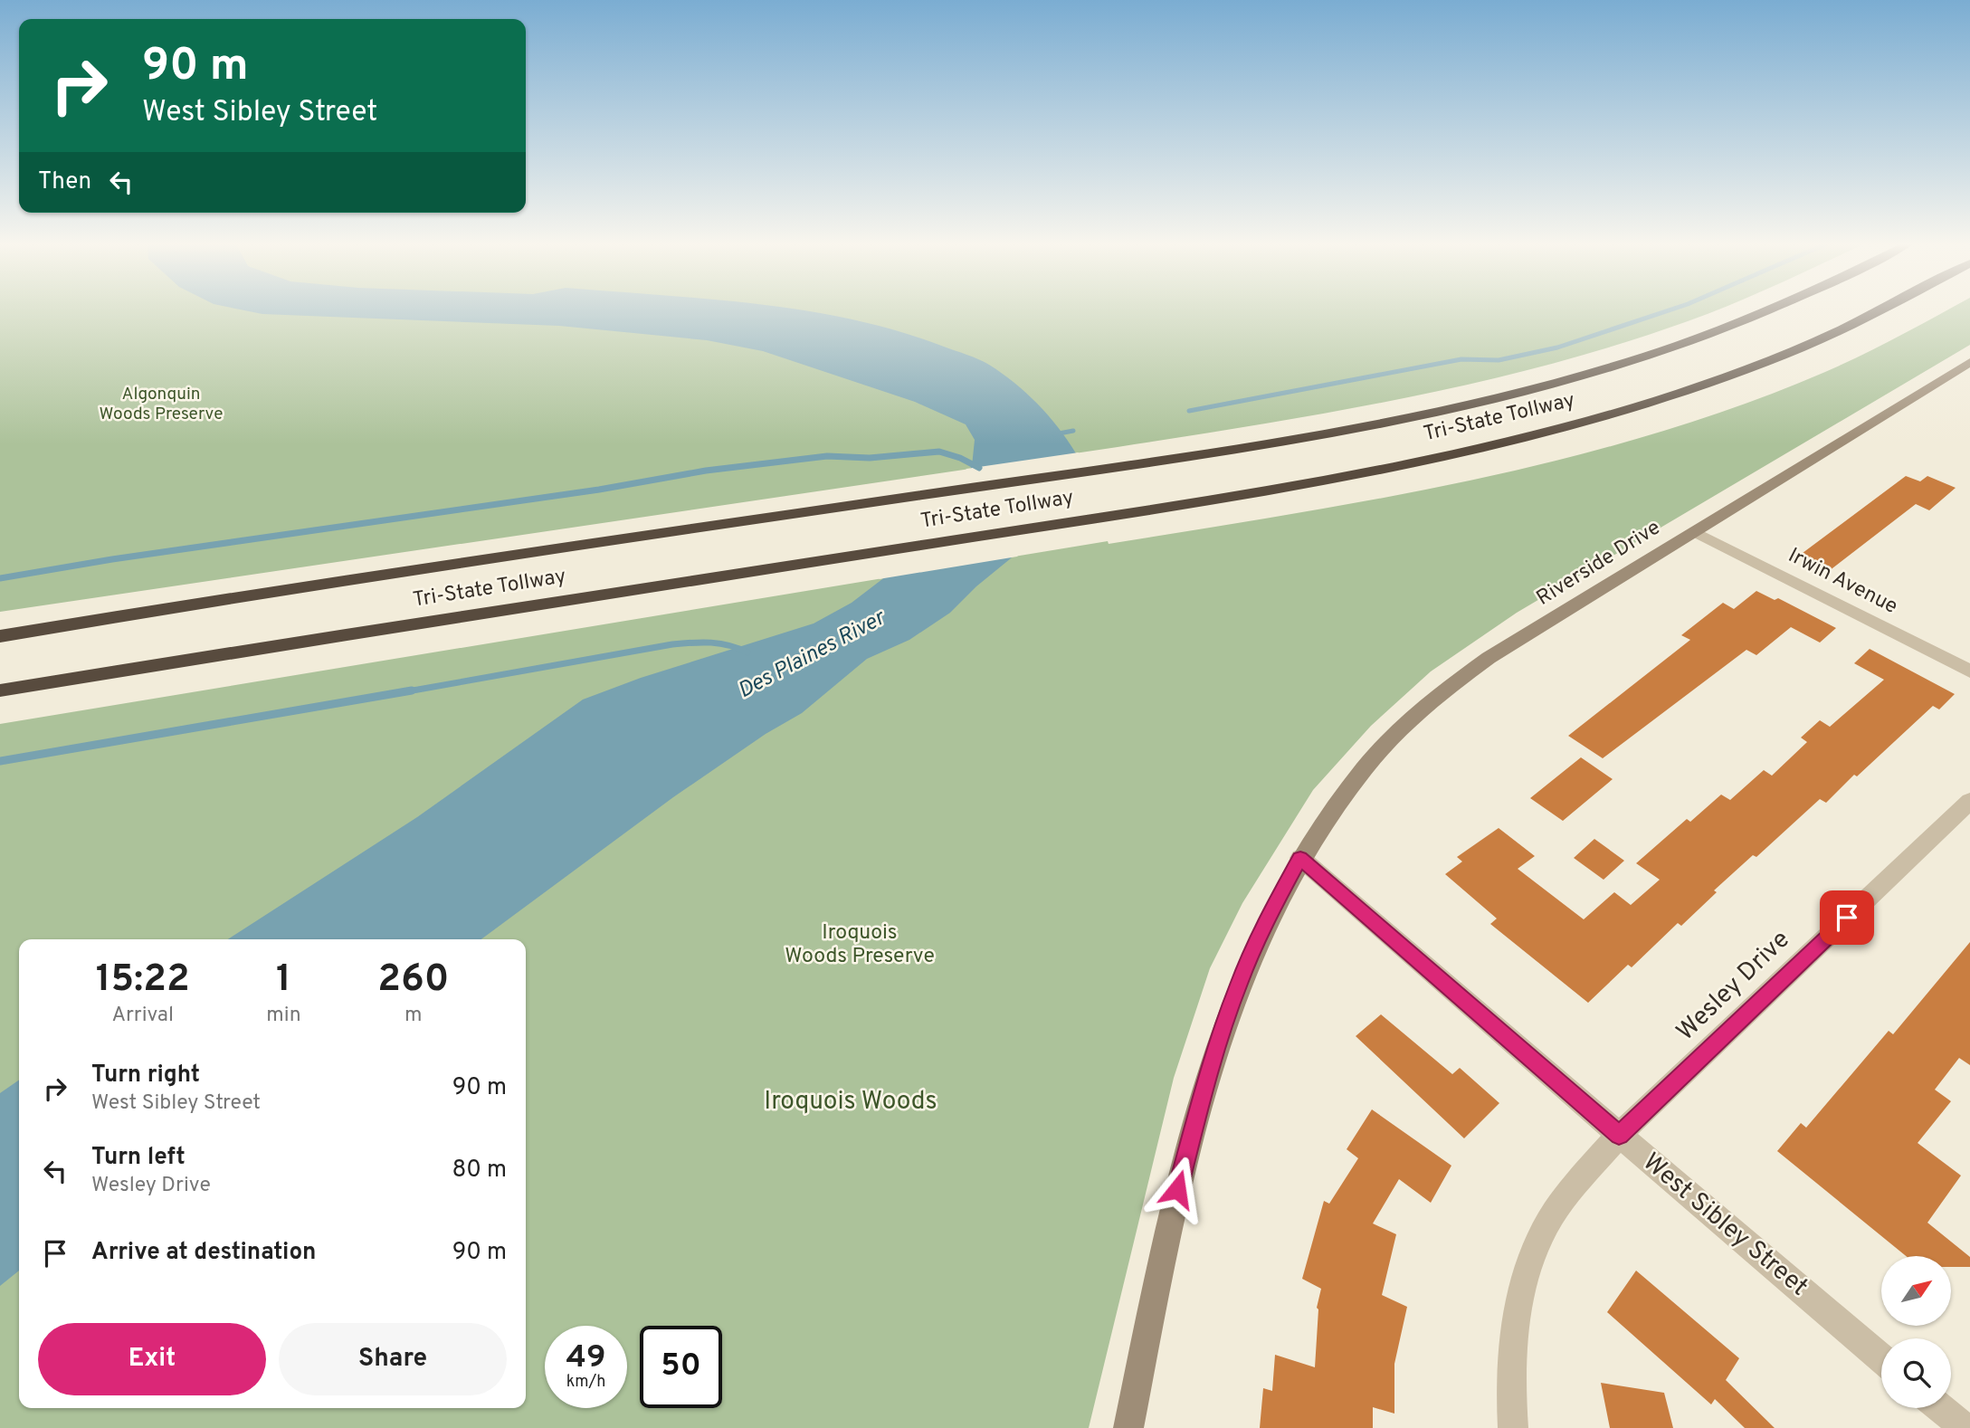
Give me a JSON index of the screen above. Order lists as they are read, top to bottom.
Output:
{
  "streets": {
    "highway": ["Tri-State Tollway"],
    "main road": ["Riverside Drive"],
    "street": ["Irwin Avenue", "Wesley Drive", "West Sibley Street"]
  },
  "crossings": [
    ["Riverside Drive", "Irwin Avenue"],
    ["Riverside Drive", "West Sibley Street"],
    ["Wesley Drive", "West Sibley Street"]
  ],
  "water": ["Des Plaines River"],
  "parks": ["Algonquin Woods Preserve", "Iroquois Woods Preserve", "Iroquois Woods"],
  "north": "top right",
  "page": {
    "turn": ["90 m", "West Sibley Street"],
    "then": "Then",
    "eta": [
      "15:22",
      "Arrival",
      "1",
      "min",
      "260",
      "m"
    ],
    "list": [
      {
        "name": "Turn right",
        "note": "West Sibley Street",
        "value": "90 m"
      },
      {
        "name": "Turn left",
        "note": "Wesley Drive",
        "value": "80 m"
      },
      {
        "name": "Arrive at destination",
        "value": "90 m"
      }
    ],
    "buttons": ["Exit", "Share"],
    "speed": "49 km/h",
    "limit": "50"
  }
}
